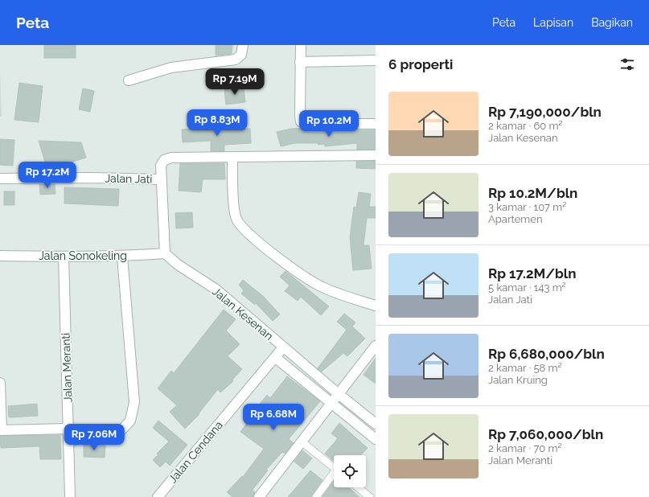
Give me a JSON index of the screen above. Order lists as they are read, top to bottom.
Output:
{
  "streets": {
    "street": [
      "Jalan Jati",
      "Jalan Sonokeling",
      "Jalan Kesenan",
      "Jalan Meranti",
      "Jalan Cendana"
    ]
  },
  "crossings": [
    ["Jalan Sonokeling", "Jalan Kesenan"],
    ["Jalan Sonokeling", "Jalan Meranti"],
    ["Jalan Kesenan", "Jalan Cendana"]
  ],
  "page": {
    "header": "Peta",
    "nav": ["Peta", "Lapisan", "Bagikan"],
    "heading": "6 properti",
    "price": [
      "Rp 7.19M",
      "Rp 8.83M",
      "Rp 10.2M",
      "Rp 17.2M",
      "Rp 6.68M",
      "Rp 7.06M"
    ],
    "list": [
      {
        "name": "Rp 7,190,000/bln",
        "note": "2 kamar · 60 m² · Jalan Kesenan"
      },
      {
        "name": "Rp 10.2M/bln",
        "note": "3 kamar · 107 m² · Apartemen"
      },
      {
        "name": "Rp 17.2M/bln",
        "note": "5 kamar · 143 m² · Jalan Jati"
      },
      {
        "name": "Rp 6,680,000/bln",
        "note": "2 kamar · 58 m² · Jalan Kruing"
      },
      {
        "name": "Rp 7,060,000/bln",
        "note": "2 kamar · 70 m² · Jalan Meranti"
      }
    ]
  }
}
